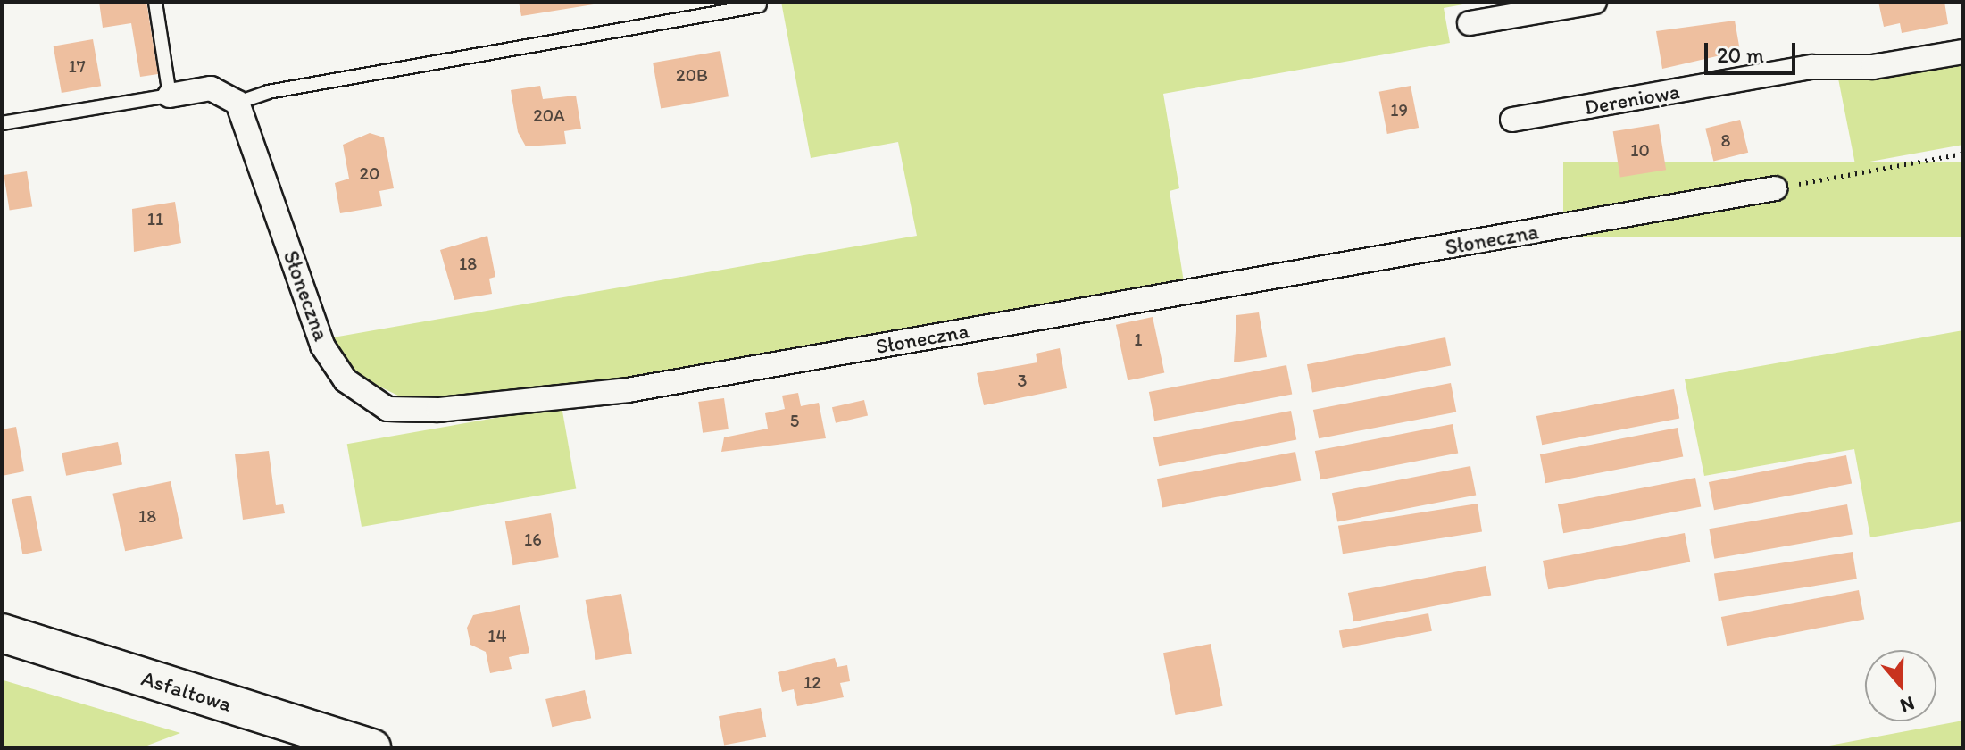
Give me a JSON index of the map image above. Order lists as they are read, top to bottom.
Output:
{
  "streets": {
    "main road": ["Asfaltowa"],
    "street": ["Dereniowa", "Słoneczna"]
  },
  "house_numbers": [
    "17",
    "20B",
    "19",
    "20A",
    "8",
    "10",
    "20",
    "11",
    "18",
    "1",
    "3",
    "5",
    "18",
    "16",
    "14",
    "12"
  ],
  "scale_bar": "20 m",
  "north": "bottom"
}
